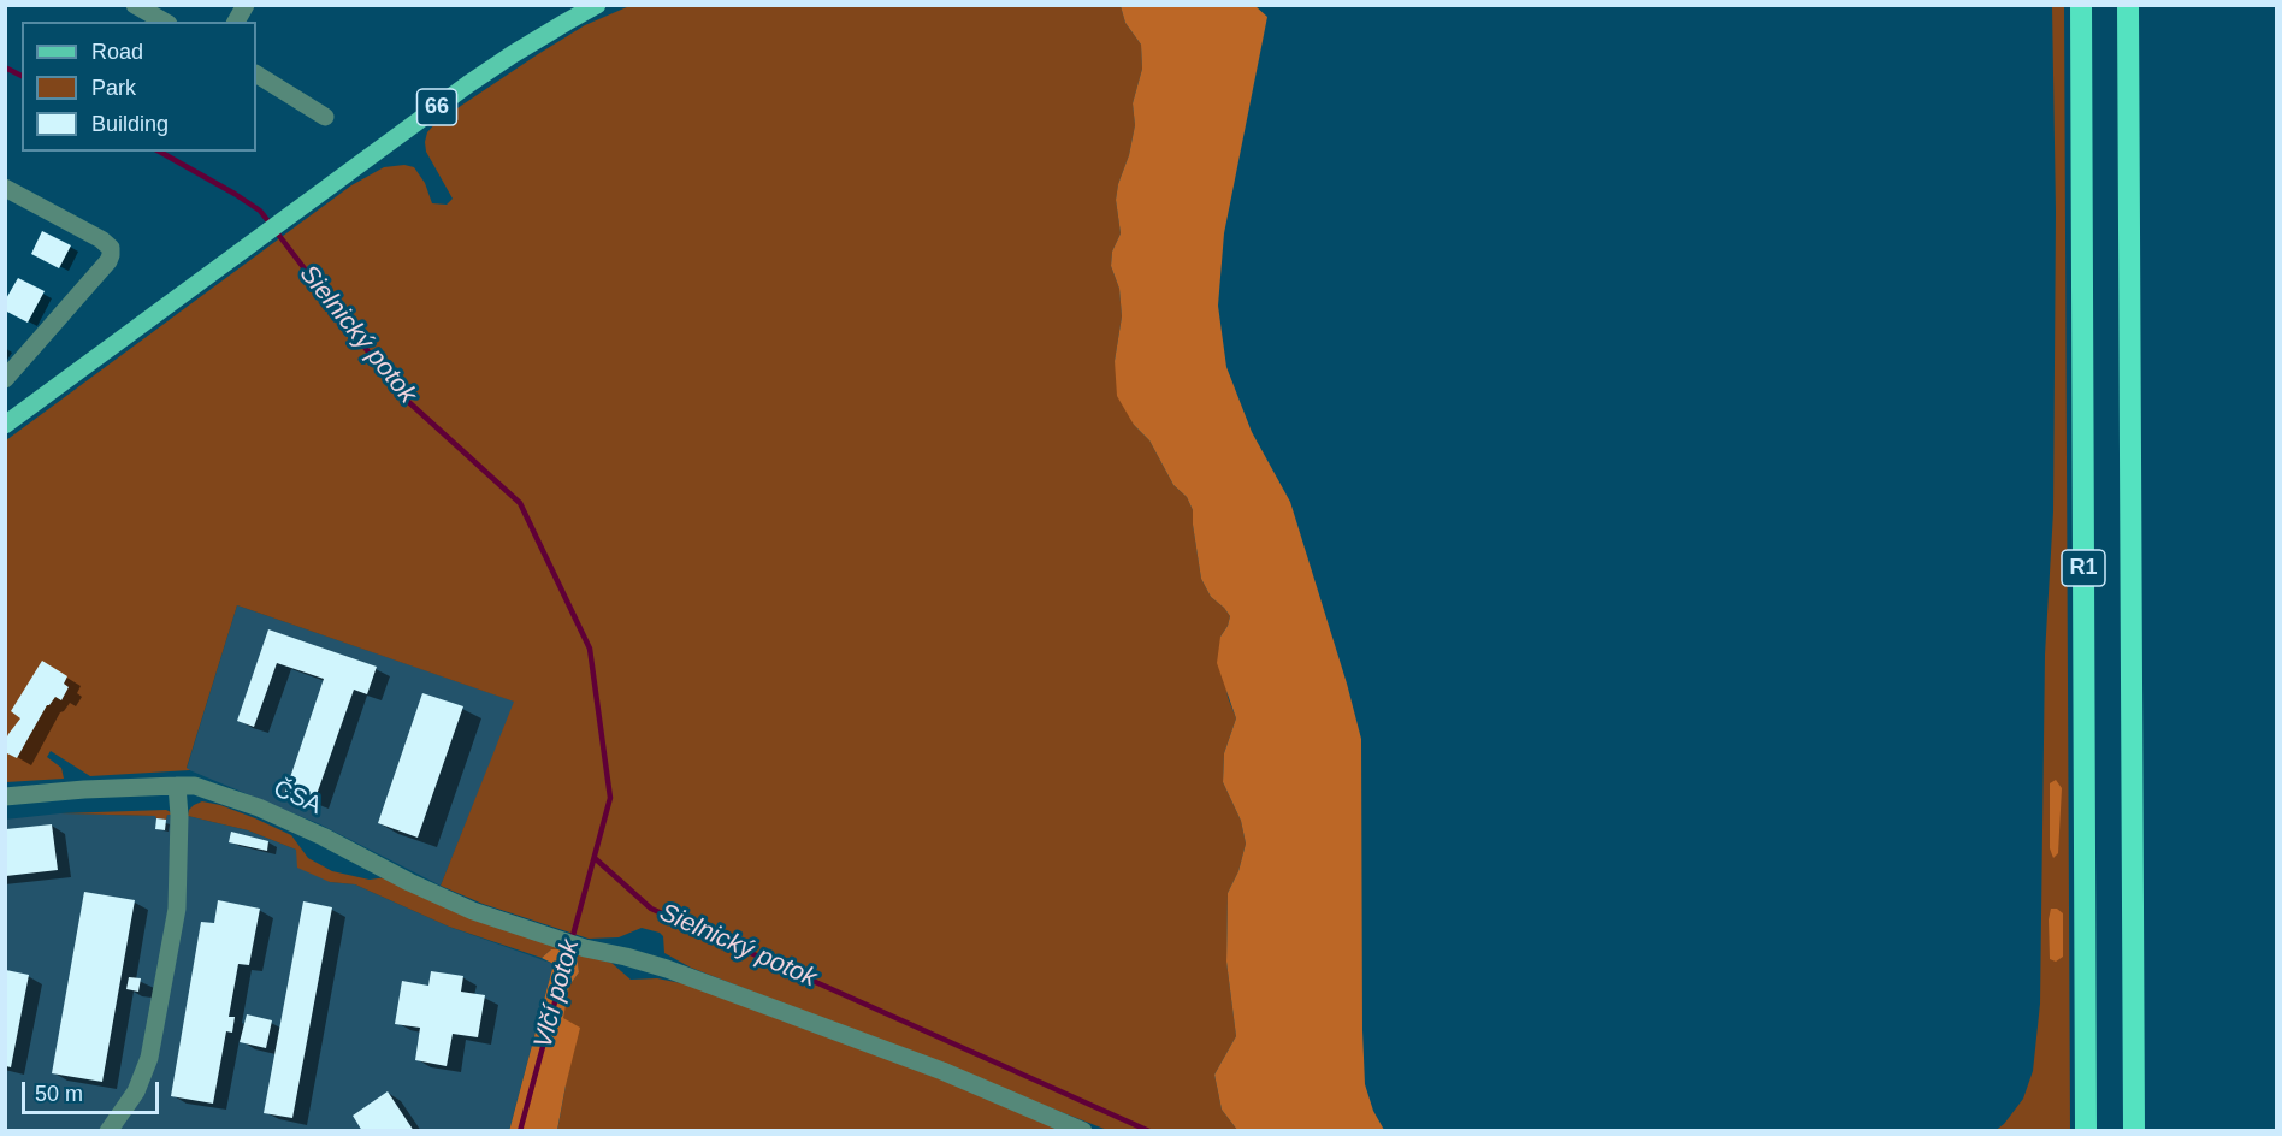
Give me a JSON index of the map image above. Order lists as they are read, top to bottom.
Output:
{
  "streets": {
    "highway": ["R1"],
    "main road": ["66"],
    "street": ["ČSA"]
  },
  "water": ["Sielnický potok", "Vlčí potok"],
  "legend": ["Road", "Park", "Building"],
  "scale_bar": "50 m"
}
